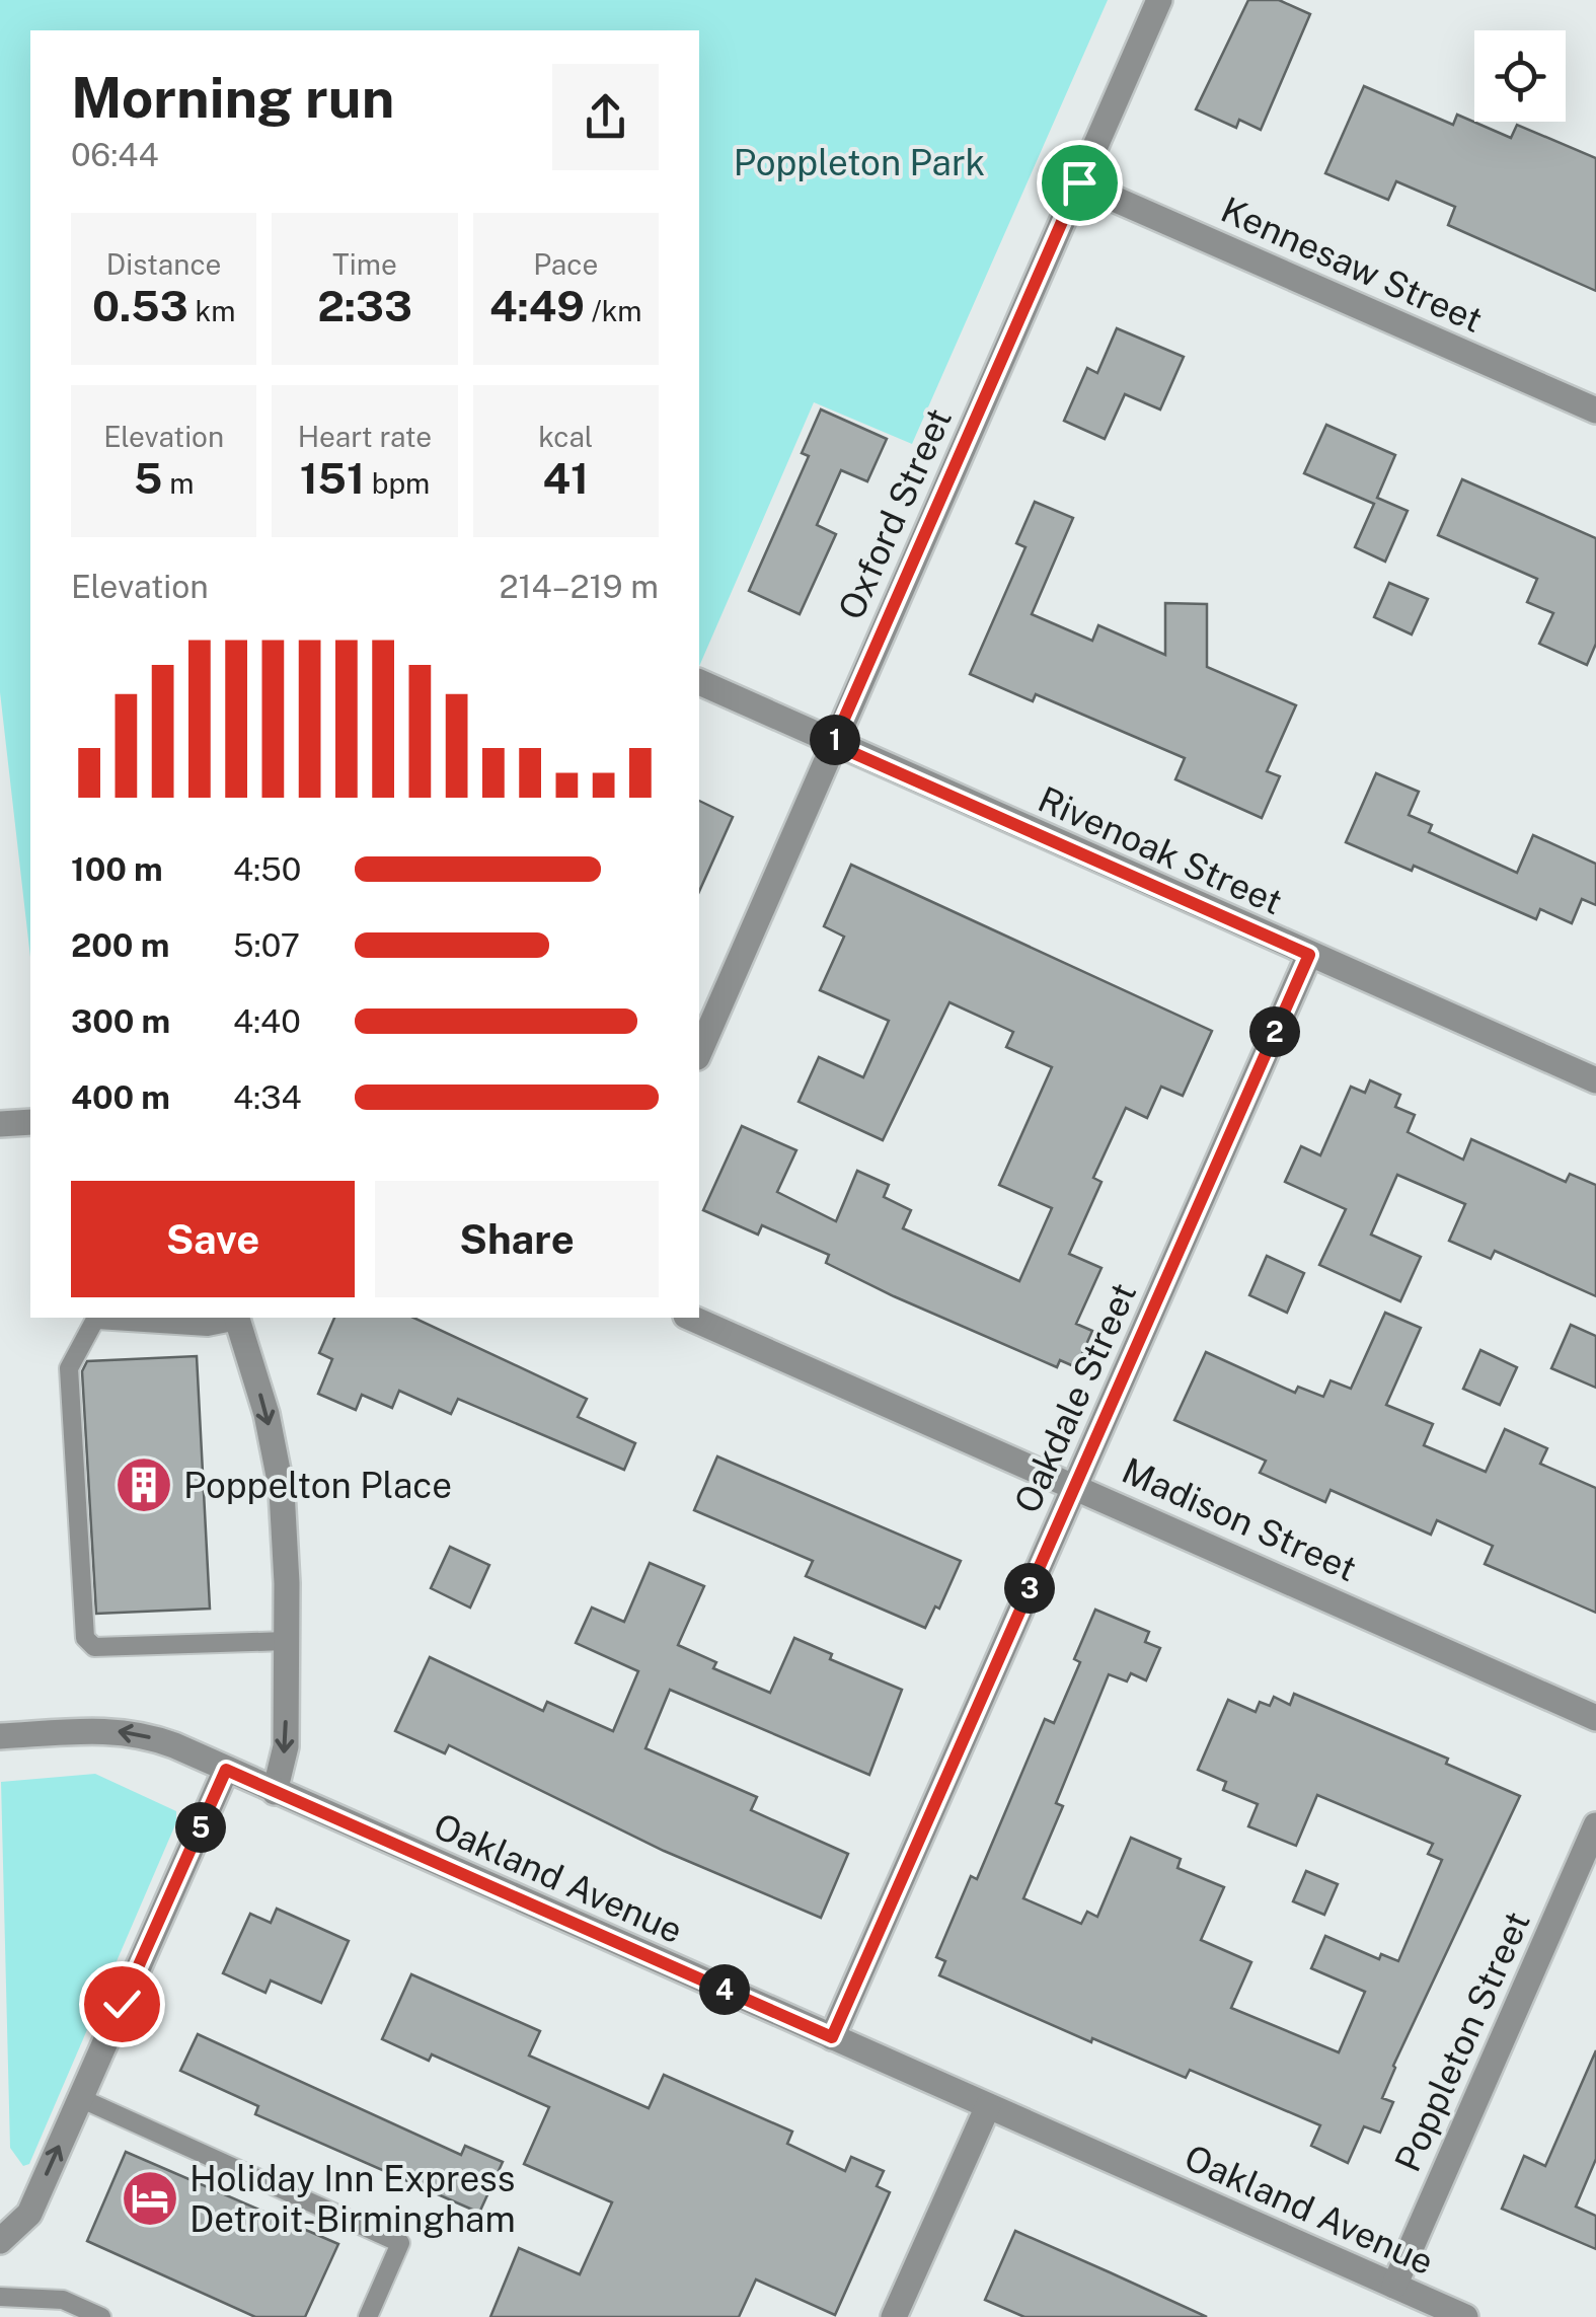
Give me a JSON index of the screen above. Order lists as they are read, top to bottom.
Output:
{
  "streets": {
    "street": [
      "Kennesaw Street",
      "Oxford Street",
      "Rivenoak Street",
      "Oakdale Street",
      "Madison Street",
      "Oakland Avenue",
      "Poppleton Street"
    ]
  },
  "crossings": [
    ["Kennesaw Street", "Oxford Street"],
    ["Oxford Street", "Rivenoak Street"],
    ["Rivenoak Street", "Oakdale Street"],
    ["Oakdale Street", "Madison Street"],
    ["Oakdale Street", "Oakland Avenue"],
    ["Oakland Avenue", "Poppleton Street"]
  ],
  "parks": ["Poppleton Park"],
  "places": {
    "building": ["Poppelton Place"],
    "hotel": ["Holiday Inn Express Detroit-Birmingham"]
  },
  "page": {
    "heading": ["Morning run", "06:44"],
    "stats": [
      ["Distance", "0.53 km"],
      ["Time", "2:33"],
      ["Pace", "4:49 /km"],
      ["Elevation", "5 m"],
      ["Heart rate", "151 bpm"],
      ["kcal", "41"]
    ],
    "chart": ["Elevation", "214–219 m"],
    "pins": [
      "1",
      "2",
      "3",
      "5",
      "4"
    ],
    "list": [
      {
        "name": "100 m",
        "note": "4:50"
      },
      {
        "name": "200 m",
        "note": "5:07"
      },
      {
        "name": "300 m",
        "note": "4:40"
      },
      {
        "name": "400 m",
        "note": "4:34"
      }
    ],
    "buttons": ["Save", "Share"]
  }
}
